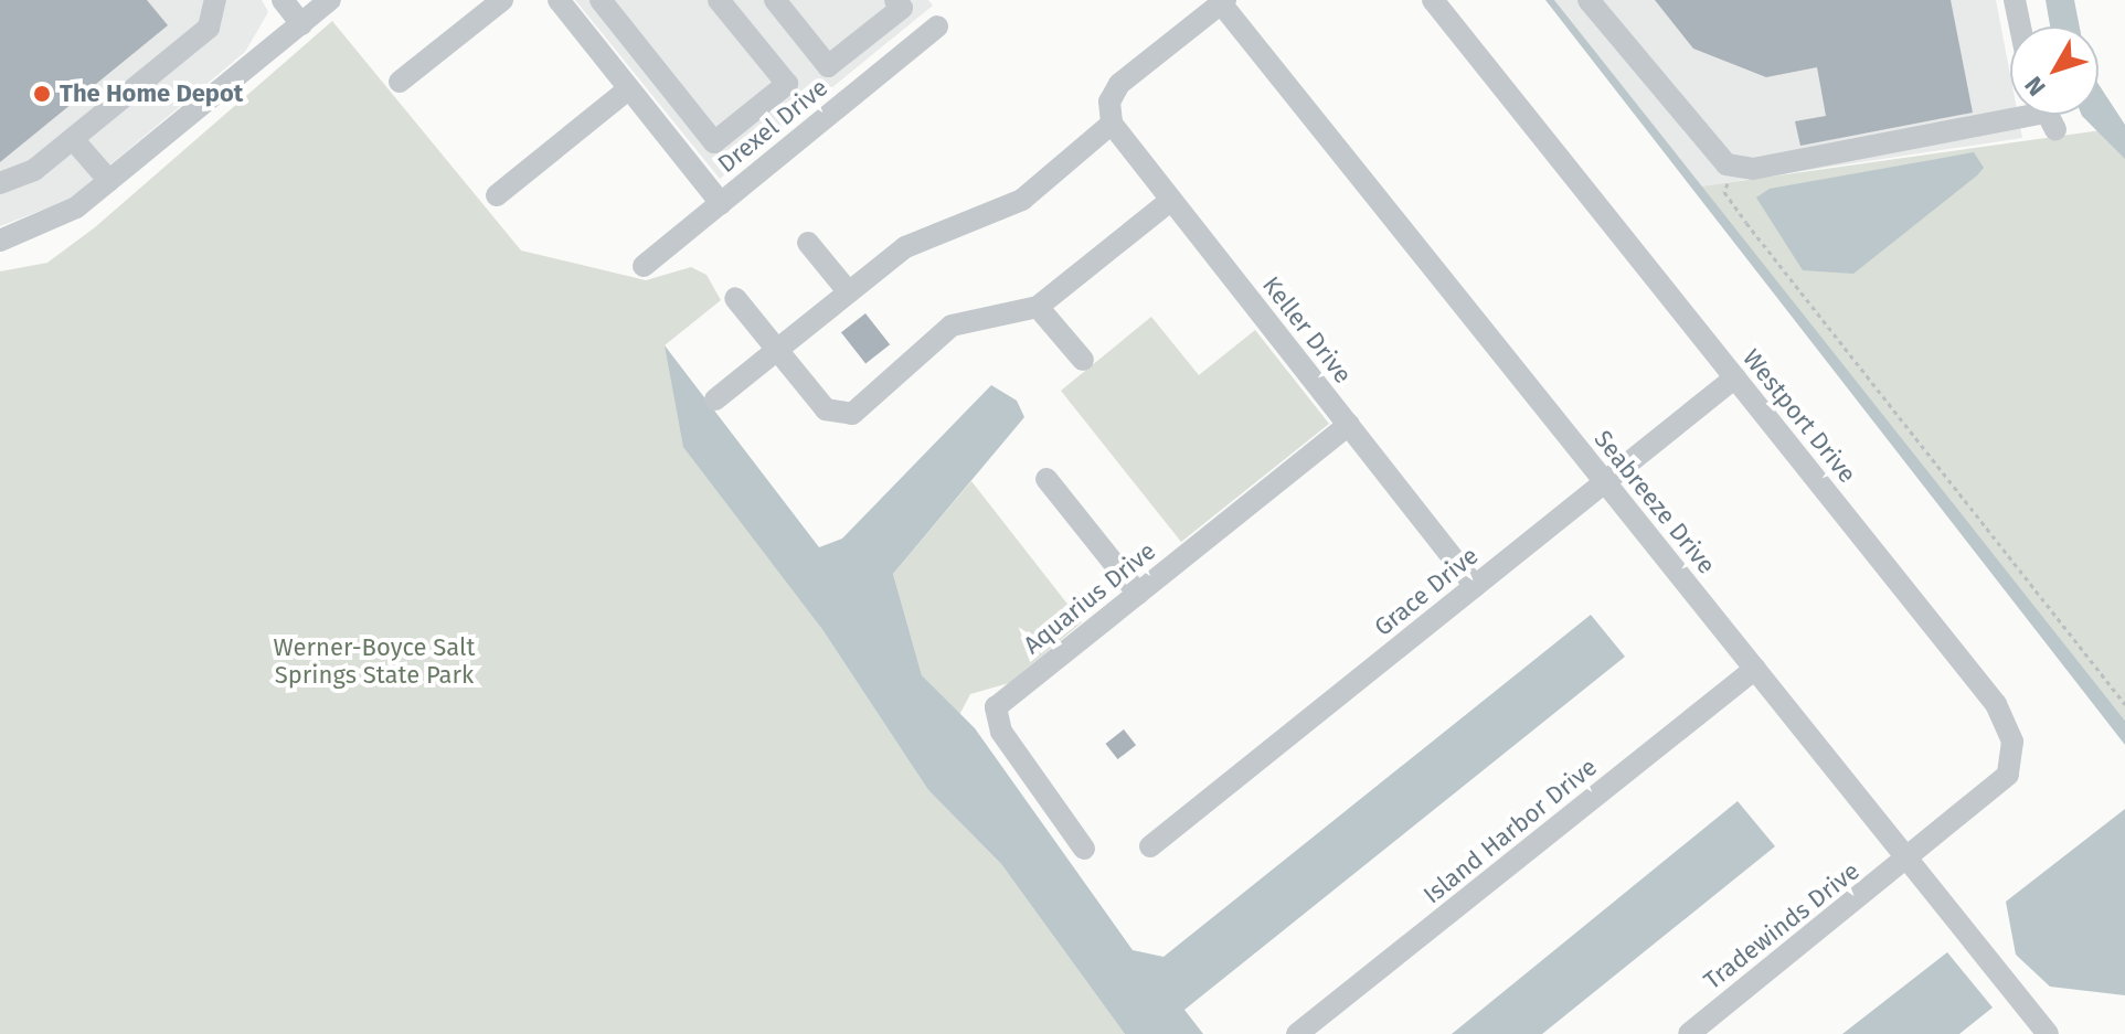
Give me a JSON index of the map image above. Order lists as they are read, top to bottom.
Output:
{
  "streets": {
    "street": [
      "Drexel Drive",
      "Keller Drive",
      "Westport Drive",
      "Seabreeze Drive",
      "Grace Drive",
      "Aquarius Drive",
      "Island Harbor Drive",
      "Tradewinds Drive"
    ]
  },
  "crossings": [
    ["Keller Drive", "Grace Drive"],
    ["Keller Drive", "Aquarius Drive"],
    ["Westport Drive", "Seabreeze Drive"],
    ["Westport Drive", "Grace Drive"],
    ["Westport Drive", "Tradewinds Drive"],
    ["Seabreeze Drive", "Grace Drive"],
    ["Seabreeze Drive", "Island Harbor Drive"],
    ["Seabreeze Drive", "Tradewinds Drive"]
  ],
  "parks": ["Werner-Boyce Salt Springs State Park"],
  "places": ["The Home Depot"],
  "north": "bottom left"
}
